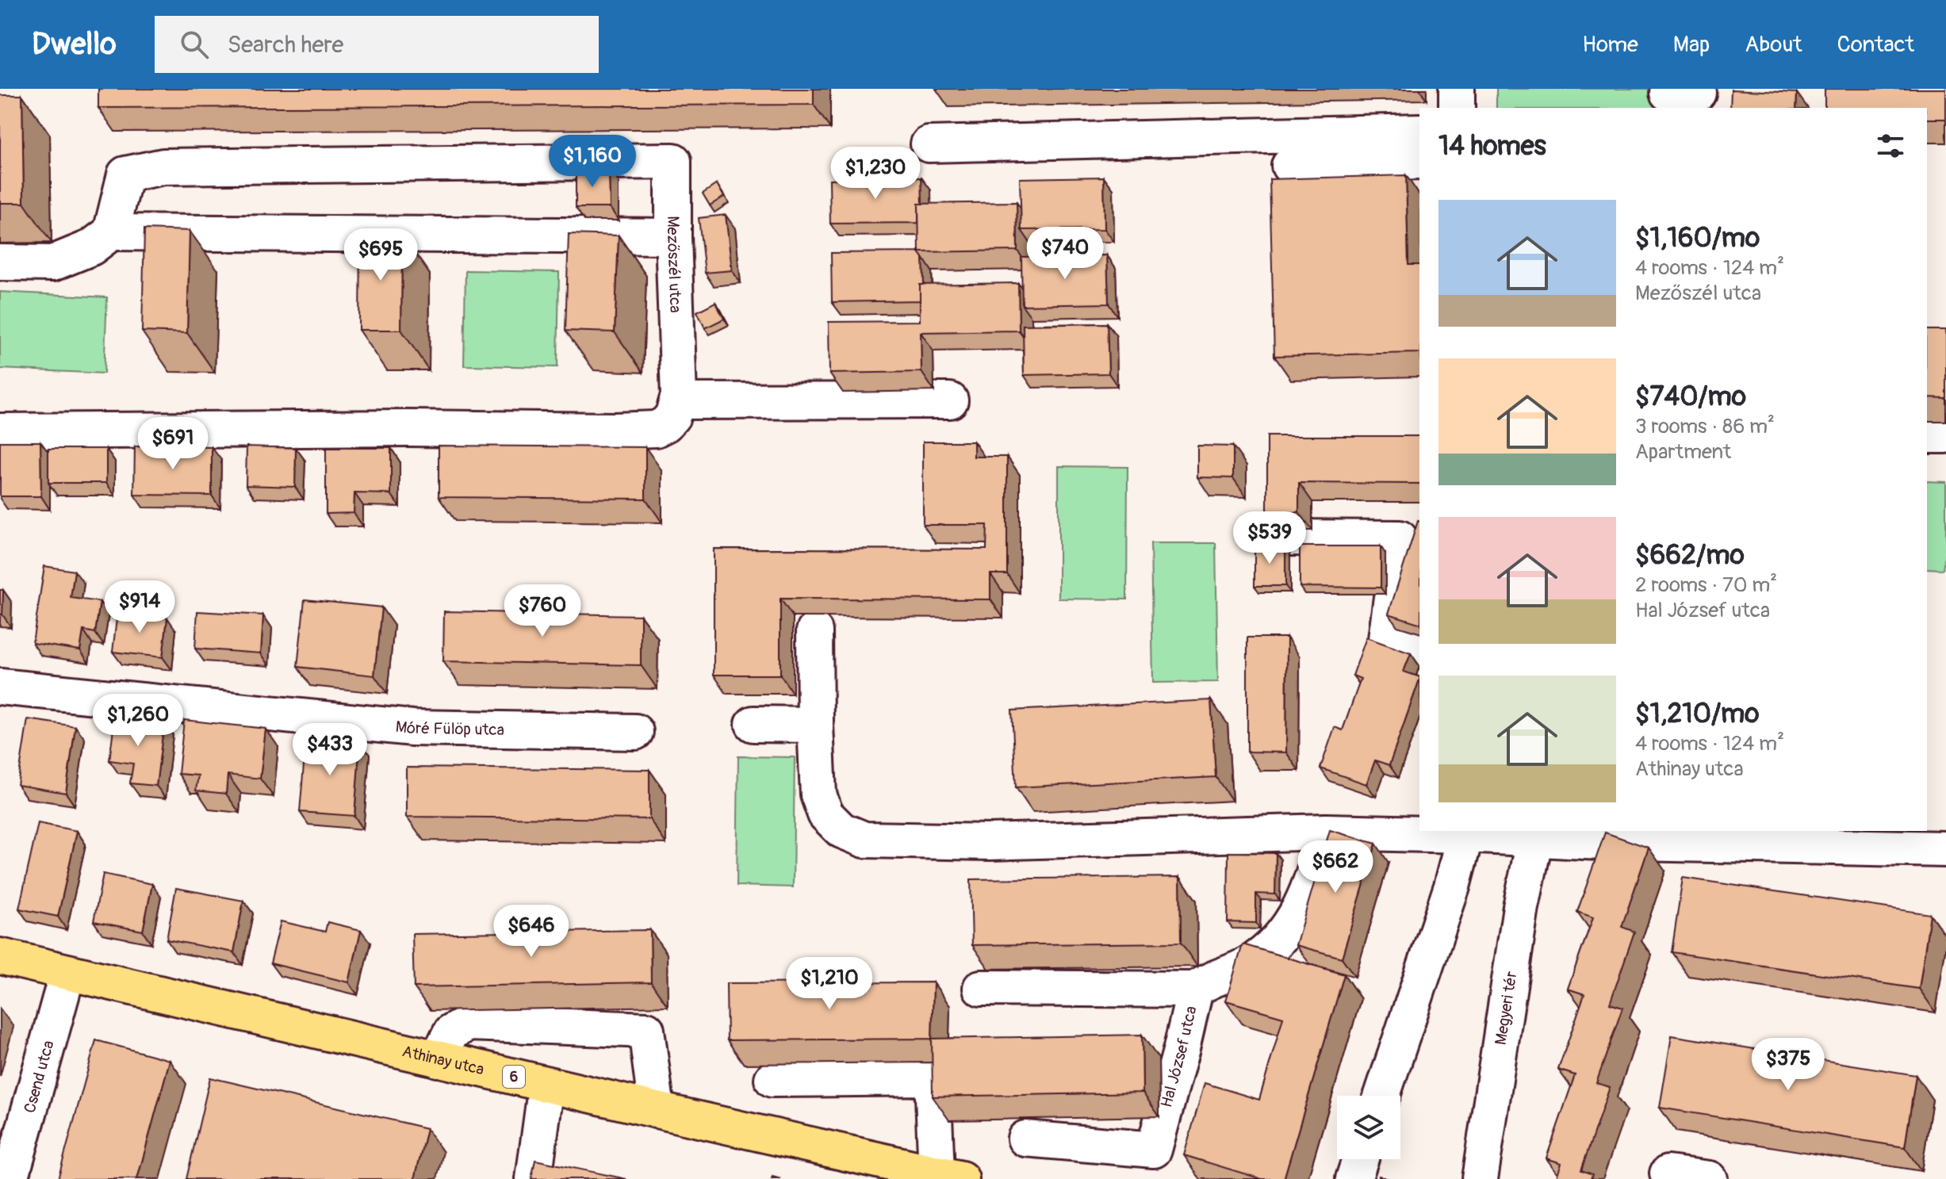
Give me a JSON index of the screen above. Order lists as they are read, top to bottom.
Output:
{
  "streets": {
    "main road": ["Athinay utca", "6"],
    "street": [
      "Mezőszél utca",
      "Móré Fülöp utca",
      "Megyeri tér",
      "Hal József utca",
      "Csend utca"
    ]
  },
  "crossings": [
    ["Athinay utca", "Csend utca"]
  ],
  "page": {
    "header": "Dwello",
    "search": "Search here",
    "nav": [
      "Home",
      "Map",
      "About",
      "Contact"
    ],
    "heading": "14 homes",
    "price": [
      "$1,160",
      "$1,230",
      "$740",
      "$695",
      "$691",
      "$539",
      "$914",
      "$760",
      "$1,260",
      "$433",
      "$662",
      "$646",
      "$1,210",
      "$375"
    ],
    "list": [
      {
        "name": "$1,160/mo",
        "note": "4 rooms · 124 m² · Mezőszél utca"
      },
      {
        "name": "$740/mo",
        "note": "3 rooms · 86 m² · Apartment"
      },
      {
        "name": "$662/mo",
        "note": "2 rooms · 70 m² · Hal József utca"
      },
      {
        "name": "$1,210/mo",
        "note": "4 rooms · 124 m² · Athinay utca"
      }
    ]
  }
}
